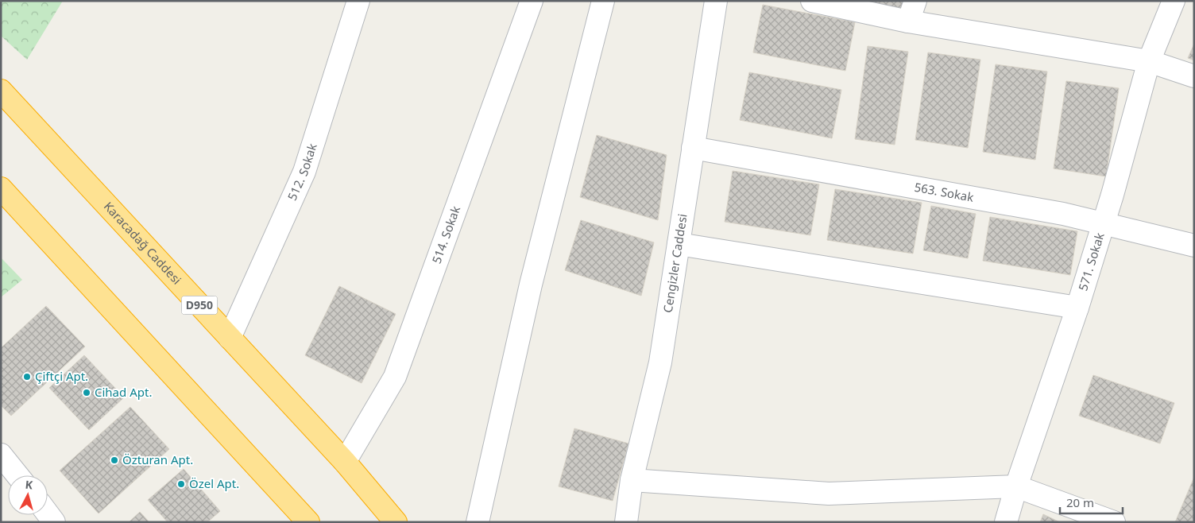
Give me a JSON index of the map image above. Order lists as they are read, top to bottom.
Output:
{
  "streets": {
    "highway": ["Karacadağ Caddesi", "D950"],
    "street": [
      "512. Sokak",
      "563. Sokak",
      "514. Sokak",
      "Cengizler Caddesi",
      "571. Sokak"
    ]
  },
  "crossings": [
    ["512. Sokak", "Karacadağ Caddesi"],
    ["563. Sokak", "Cengizler Caddesi"],
    ["563. Sokak", "571. Sokak"],
    ["514. Sokak", "Karacadağ Caddesi"]
  ],
  "places": [
    "Çiftçi Apt.",
    "Cihad Apt.",
    "Özturan Apt.",
    "Özel Apt."
  ],
  "scale_bar": "20 m",
  "north": "top"
}
